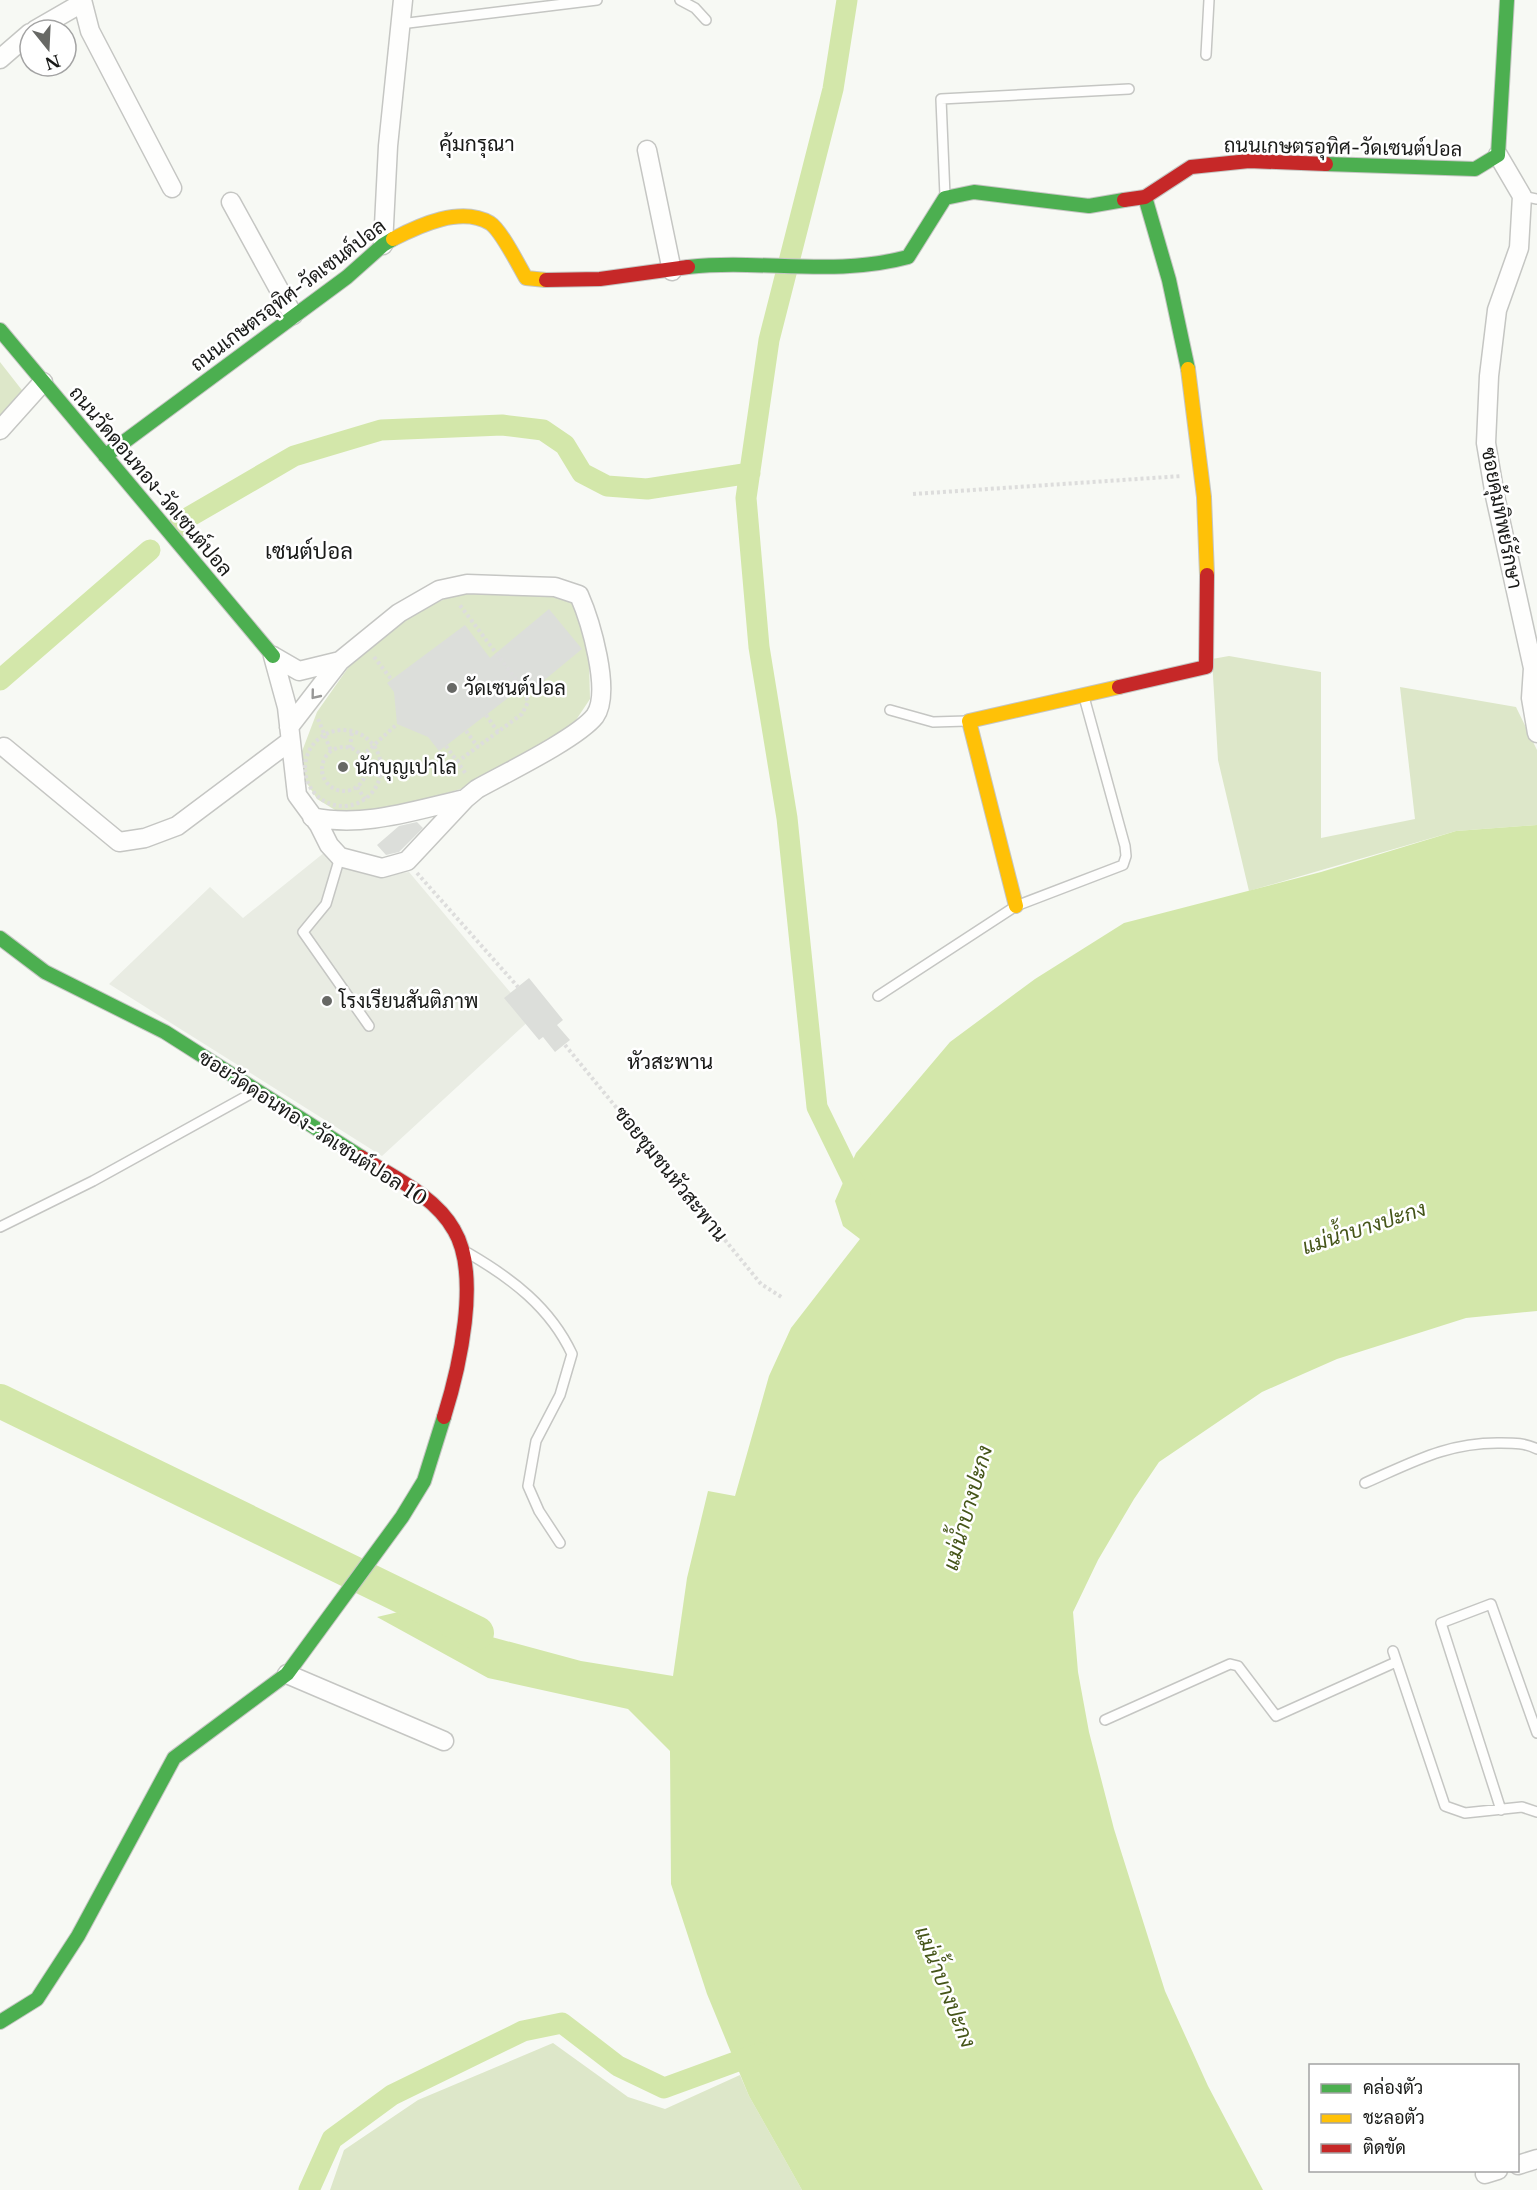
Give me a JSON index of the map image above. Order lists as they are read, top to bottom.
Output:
{
  "streets": {
    "street": [
      "ถนนเกษตรอุทิศ-วัดเซนต์ปอล",
      "ถนนวัดดอนทอง-วัดเซนต์ปอล",
      "ซอยคุ้มทิพย์รักษา",
      "ซอยวัดดอนทอง-วัดเซนต์ปอล 10"
    ],
    "path": ["ซอยชุมชนหัวสะพาน"]
  },
  "crossings": [
    ["ถนนเกษตรอุทิศ-วัดเซนต์ปอล", "ถนนวัดดอนทอง-วัดเซนต์ปอล"],
    ["ถนนเกษตรอุทิศ-วัดเซนต์ปอล", "ซอยคุ้มทิพย์รักษา"]
  ],
  "districts": ["คุ้มกรุณา", "เซนต์ปอล", "หัวสะพาน"],
  "water": ["แม่น้ำบางปะกง"],
  "places": ["วัดเซนต์ปอล", "นักบุญเปาโล", "โรงเรียนสันติภาพ"],
  "legend": ["คล่องตัว", "ชะลอตัว", "ติดขัด"],
  "north": "bottom"
}
